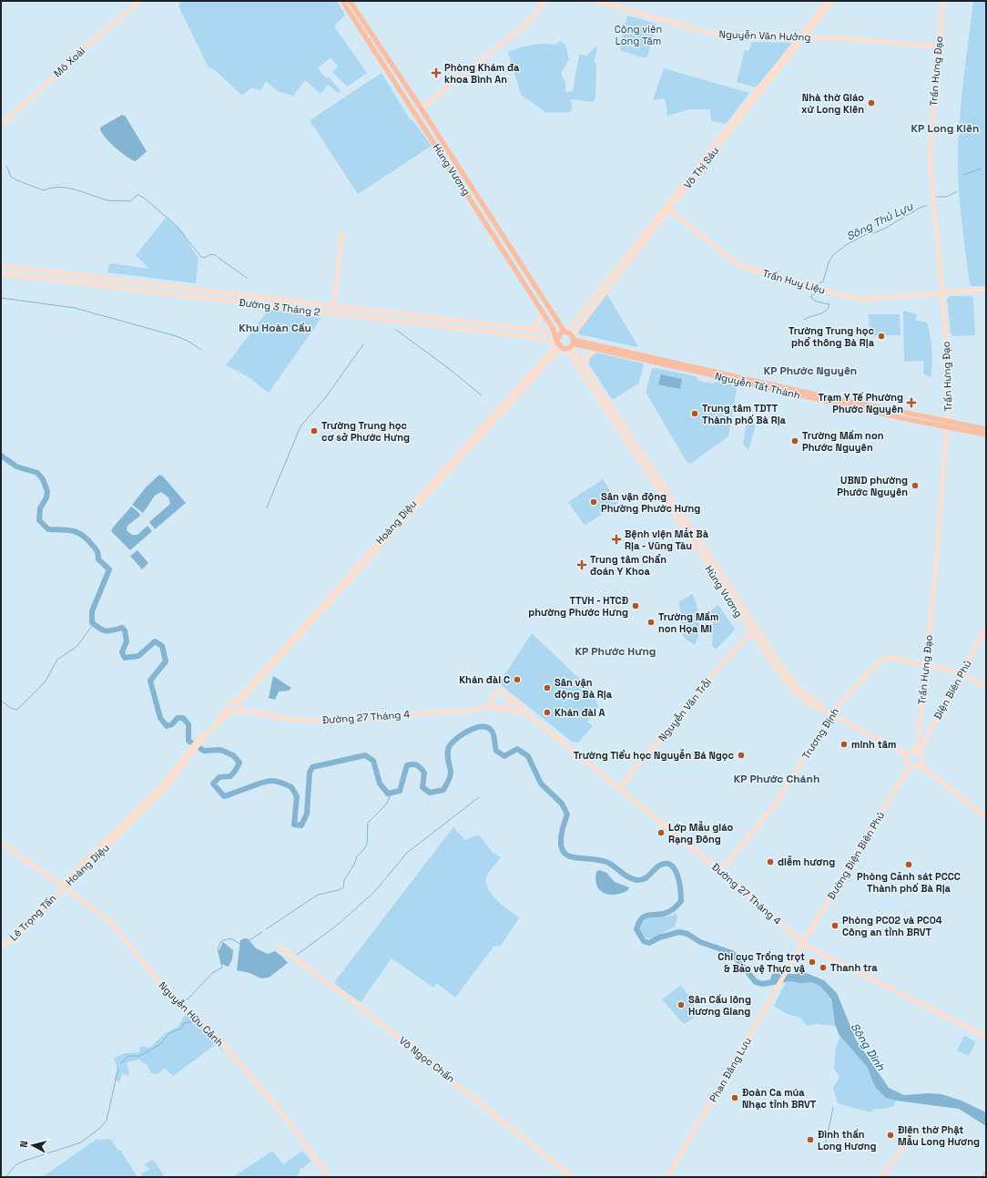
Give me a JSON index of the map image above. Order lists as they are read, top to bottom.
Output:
{
  "streets": {
    "main road": [
      "Nguyễn Văn Hưởng",
      "Mô Xoài",
      "Trần Hưng Đạo",
      "Võ Thị Sáu",
      "Hùng Vương",
      "Trần Huy Liệu",
      "Đường 3 Tháng 2",
      "Nguyễn Tất Thành",
      "Hoàng Diệu",
      "Điện Biên Phủ",
      "Nguyễn Văn Trỗi",
      "Đường 27 Tháng 4",
      "Trương Định",
      "Đường Điện Biên Phủ",
      "Lê Trọng Tấn",
      "Nguyễn Hữu Cảnh",
      "Võ Ngọc Chấn",
      "Phan Đăng Lưu"
    ]
  },
  "crossings": [
    ["Nguyễn Văn Hưởng", "Trần Hưng Đạo"],
    ["Nguyễn Văn Hưởng", "Võ Thị Sáu"],
    ["Trần Hưng Đạo", "Hùng Vương"],
    ["Trần Hưng Đạo", "Trần Huy Liệu"],
    ["Trần Hưng Đạo", "Nguyễn Tất Thành"],
    ["Trần Hưng Đạo", "Điện Biên Phủ"],
    ["Trần Hưng Đạo", "Trương Định"],
    ["Trần Hưng Đạo", "Đường Điện Biên Phủ"],
    ["Võ Thị Sáu", "Hùng Vương"],
    ["Võ Thị Sáu", "Trần Huy Liệu"],
    ["Võ Thị Sáu", "Nguyễn Tất Thành"],
    ["Võ Thị Sáu", "Hoàng Diệu"],
    ["Hùng Vương", "Đường 3 Tháng 2"],
    ["Hùng Vương", "Nguyễn Tất Thành"],
    ["Hùng Vương", "Hoàng Diệu"],
    ["Hùng Vương", "Điện Biên Phủ"],
    ["Hùng Vương", "Nguyễn Văn Trỗi"],
    ["Hùng Vương", "Trương Định"],
    ["Hùng Vương", "Đường Điện Biên Phủ"],
    ["Đường 3 Tháng 2", "Hoàng Diệu"],
    ["Nguyễn Tất Thành", "Hoàng Diệu"],
    ["Hoàng Diệu", "Đường 27 Tháng 4"],
    ["Hoàng Diệu", "Lê Trọng Tấn"],
    ["Hoàng Diệu", "Nguyễn Hữu Cảnh"],
    ["Điện Biên Phủ", "Đường Điện Biên Phủ"],
    ["Nguyễn Văn Trỗi", "Đường 27 Tháng 4"],
    ["Đường 27 Tháng 4", "Trương Định"],
    ["Đường 27 Tháng 4", "Đường Điện Biên Phủ"],
    ["Đường Điện Biên Phủ", "Phan Đăng Lưu"],
    ["Lê Trọng Tấn", "Nguyễn Hữu Cảnh"]
  ],
  "districts": [
    "KP Long Kiên",
    "Khu Hoàn Cầu",
    "KP Phước Nguyên",
    "KP Phước Hưng",
    "KP Phước Chánh"
  ],
  "water": ["Sông Thủ Lựu", "Sông Dinh"],
  "parks": ["Công viên Long Tâm"],
  "places": {
    "health": [
      "Phòng Khám đa khoa Bình An",
      "Trạm Y Tế Phường Phước Nguyên",
      "Bệnh viện Mắt Bà Rịa - Vũng Tàu",
      "Trung tâm Chẩn đoán Y Khoa"
    ],
    "other": [
      "Nhà thờ Giáo xứ Long Kiên",
      "Trường Trung học phổ thông Bà Rịa",
      "Trung tâm TDTT Thành phố Bà Rịa",
      "Trường Trung học cơ sở Phước Hưng",
      "Trường Mầm non Phước Nguyên",
      "UBND phường Phước Nguyên",
      "Sân vận động Phường Phước Hưng",
      "TTVH - HTCĐ phường Phước Hưng",
      "Trường Mầm non Họa Mi",
      "Khán đài C",
      "Sân vận động Bà Rịa",
      "Khán đài A",
      "minh tâm",
      "Trường Tiểu học Nguyễn Bá Ngọc",
      "Lớp Mẫu giáo Rạng Đông",
      "diễm hương",
      "Phòng Cảnh sát PCCC Thành phố Bà Rịa",
      "Phòng PC02 và PC04 Công an tỉnh BRVT",
      "Chi cục Trồng trọt & Bảo vệ Thực vậ",
      "Thanh tra",
      "Sân Cầu lông Hương Giang",
      "Đoàn Ca múa Nhạc tỉnh BRVT",
      "Điện thờ Phật Mẫu Long Hương",
      "Đình thần Long Hương"
    ]
  },
  "north": "left"
}
